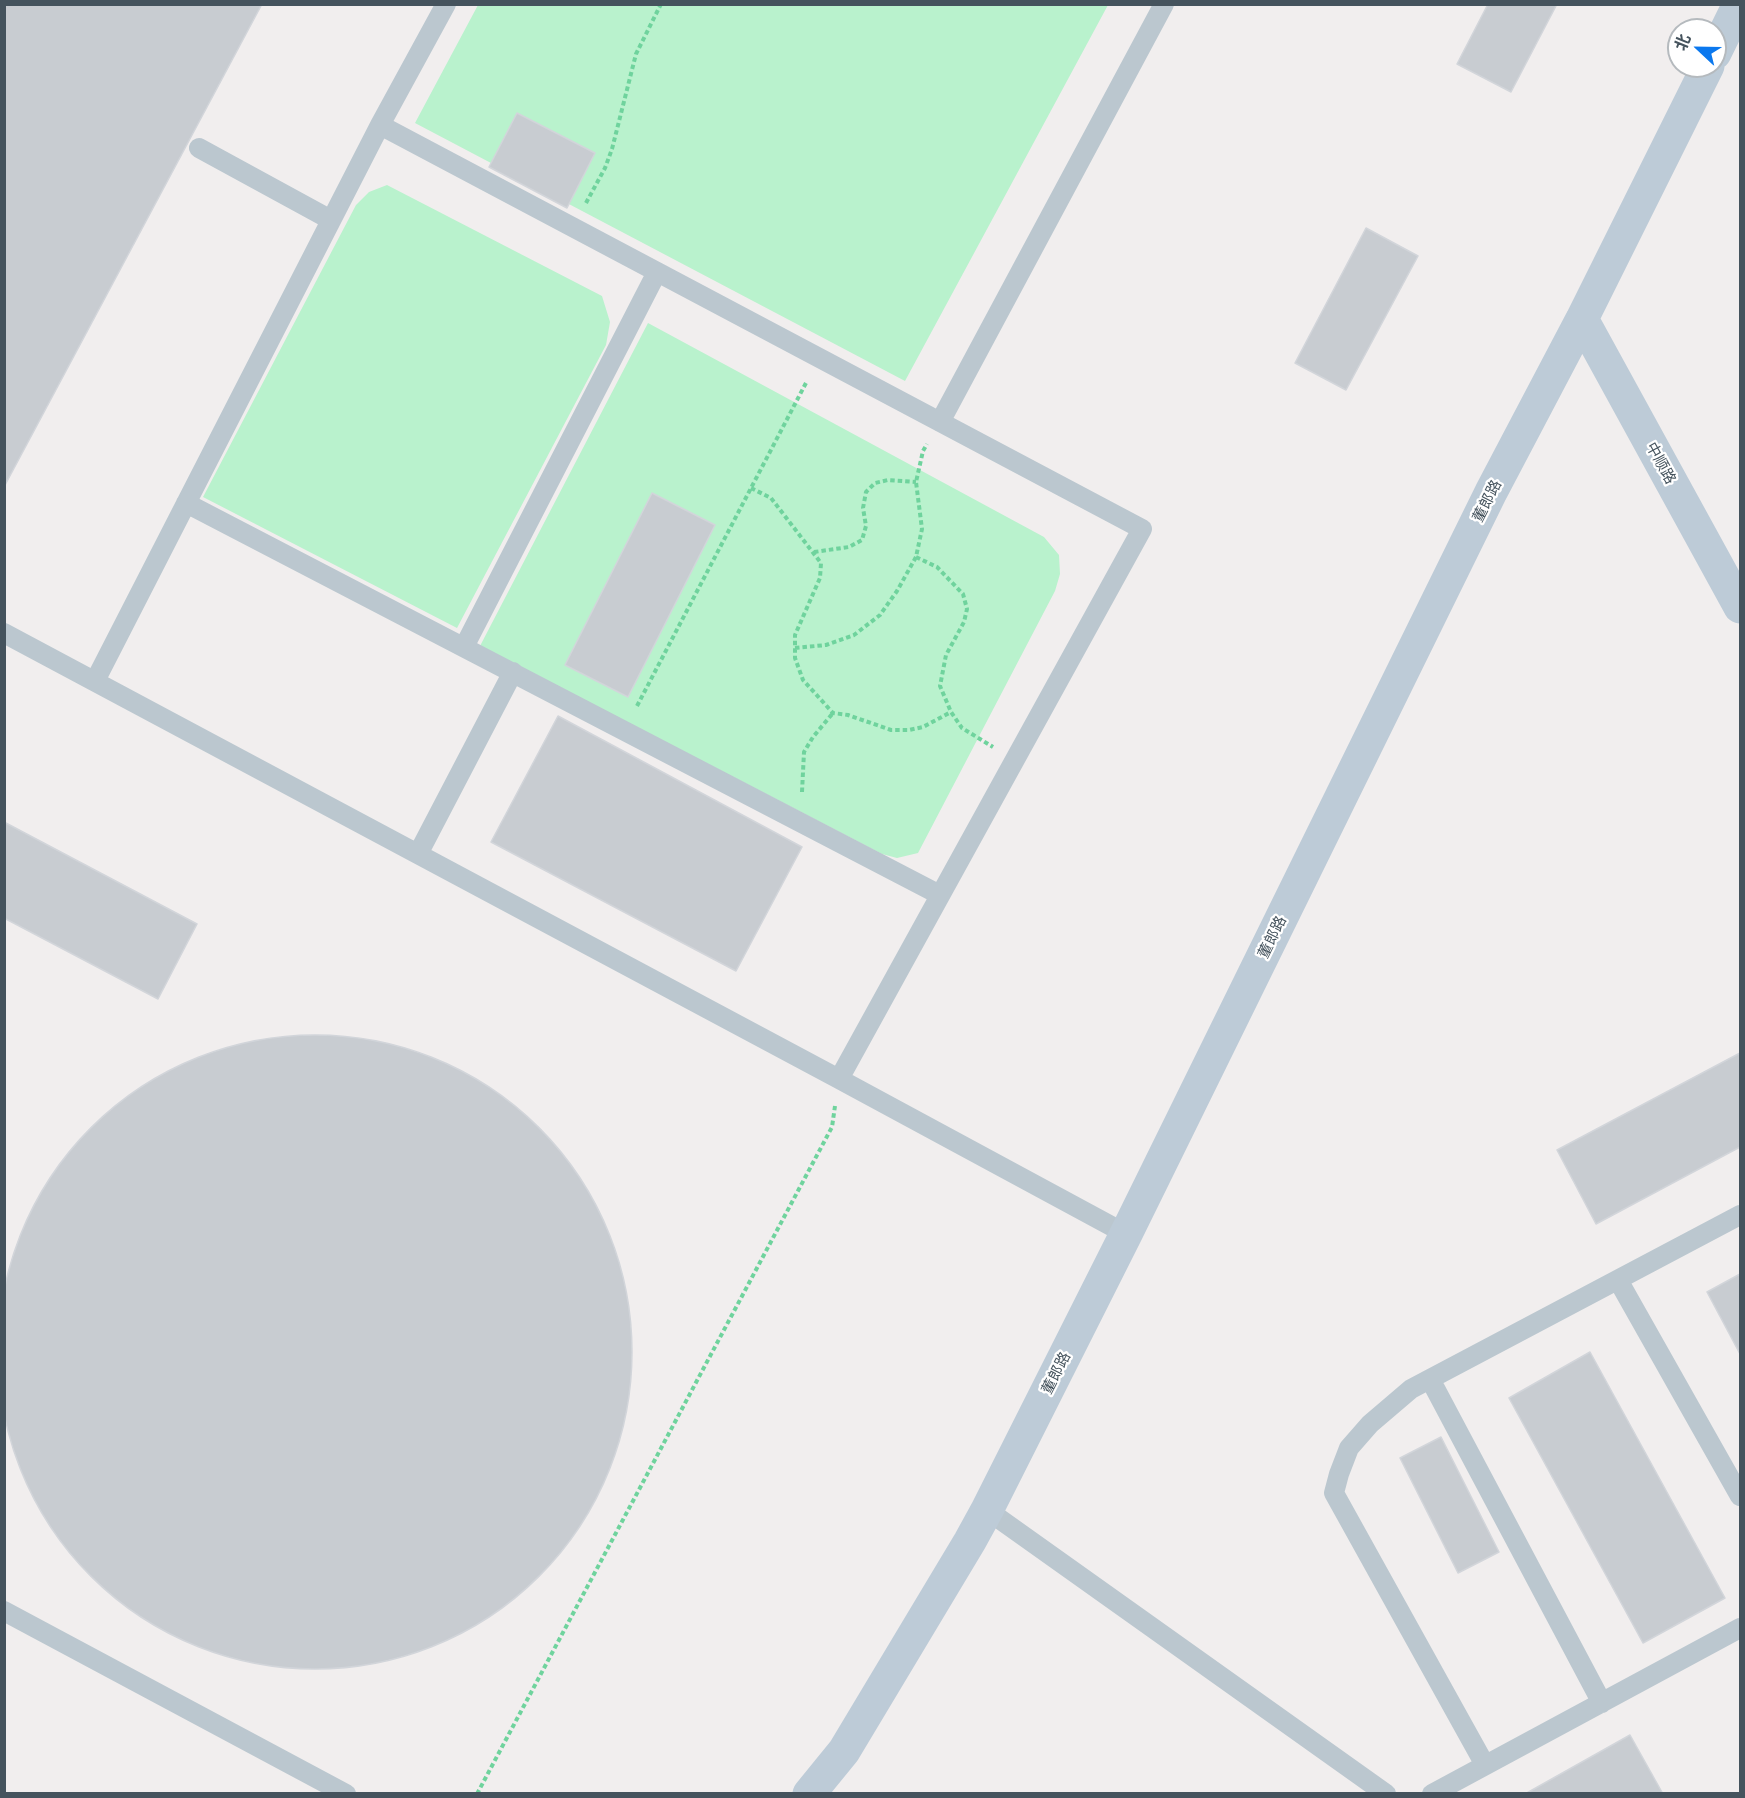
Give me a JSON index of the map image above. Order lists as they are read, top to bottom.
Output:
{
  "streets": {
    "main road": ["中顺路", "董郎路"]
  },
  "crossings": [
    ["中顺路", "董郎路"]
  ],
  "north": "left"
}
